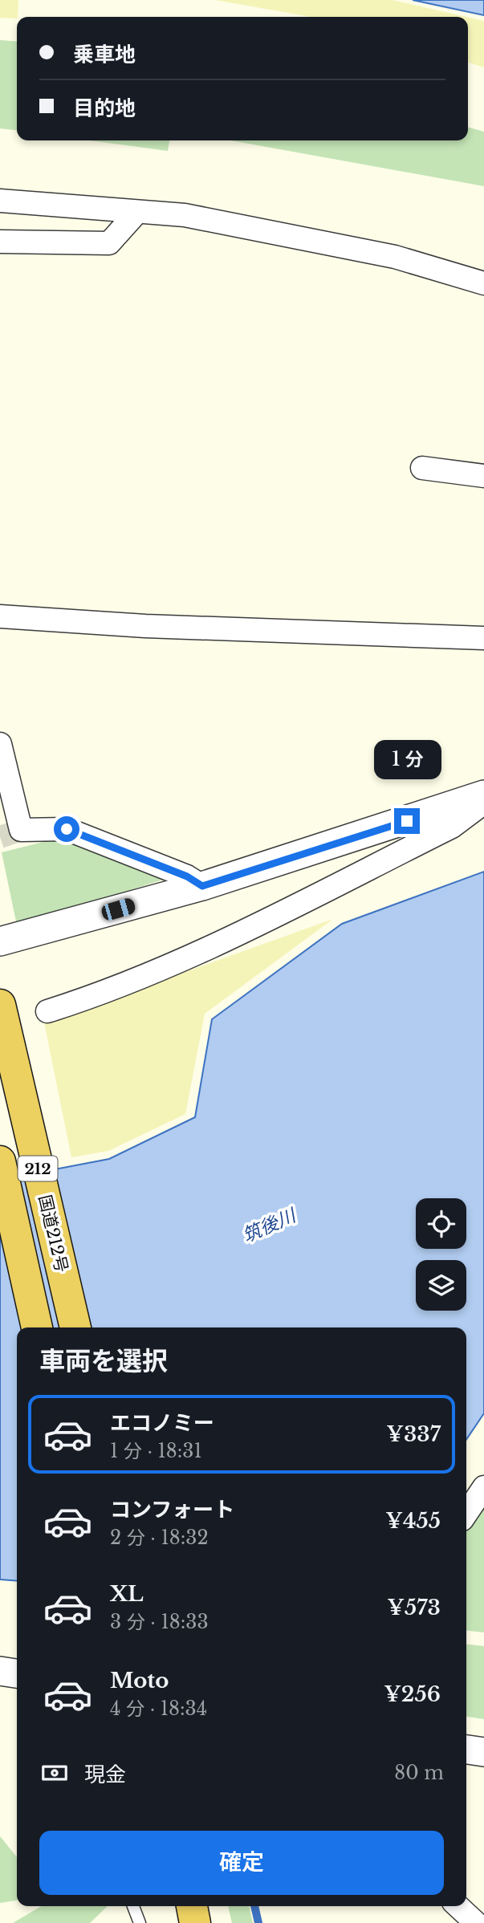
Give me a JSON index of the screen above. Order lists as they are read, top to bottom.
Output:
{
  "streets": {
    "highway": ["212", "国道212号"]
  },
  "water": ["筑後川"],
  "page": {
    "banner": ["乗車地", "目的地"],
    "bubble": "1 分",
    "heading": "車両を選択",
    "list": [
      {
        "name": "エコノミー",
        "note": "1 分 · 18:31",
        "value": "¥337"
      },
      {
        "name": "コンフォート",
        "note": "2 分 · 18:32",
        "value": "¥455"
      },
      {
        "name": "XL",
        "note": "3 分 · 18:33",
        "value": "¥573"
      },
      {
        "name": "Moto",
        "note": "4 分 · 18:34",
        "value": "¥256"
      }
    ],
    "pay": ["現金", "80 m"],
    "buttons": "確定"
  }
}
